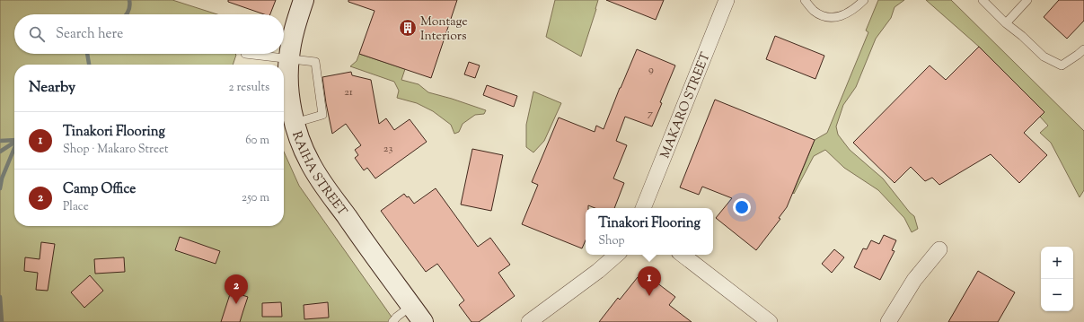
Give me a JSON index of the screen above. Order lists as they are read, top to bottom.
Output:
{
  "streets": {
    "main road": ["RAIHA STREET"],
    "street": ["MAKARO STREET"]
  },
  "places": {
    "building": ["Montage Interiors"]
  },
  "house_numbers": [
    "9",
    "21",
    "7",
    "23"
  ],
  "page": {
    "search": "Search here",
    "heading": ["Nearby", "2 results"],
    "list": [
      {
        "mark": "1",
        "name": "Tinakori Flooring",
        "note": "Shop · Makaro Street",
        "value": "60 m"
      },
      {
        "mark": "2",
        "name": "Camp Office",
        "note": "Place",
        "value": "250 m"
      }
    ],
    "popup": ["Tinakori Flooring", "Shop"],
    "map_buttons": ["+", "−"],
    "pins": ["1", "2"]
  }
}
